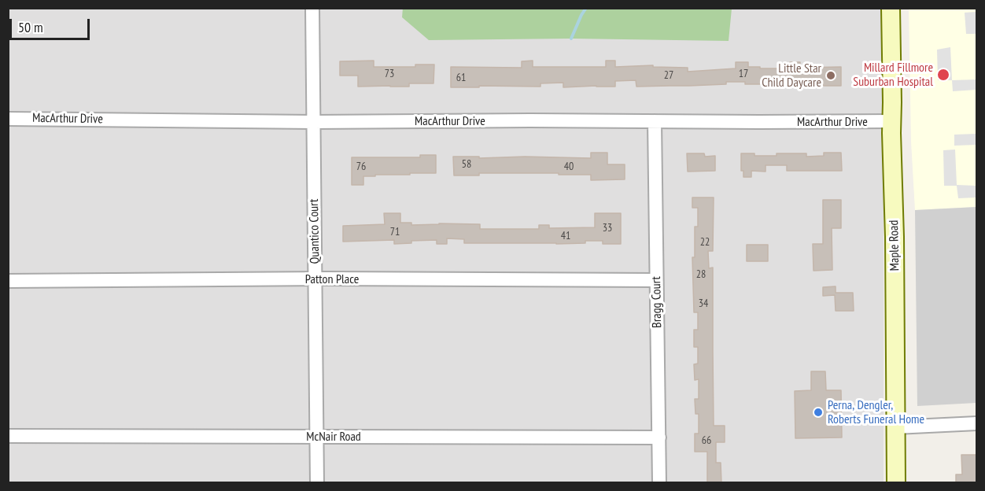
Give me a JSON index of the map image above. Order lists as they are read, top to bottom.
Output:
{
  "streets": {
    "main road": ["Maple Road"],
    "street": [
      "MacArthur Drive",
      "Quantico Court",
      "Patton Place",
      "Bragg Court",
      "McNair Road"
    ]
  },
  "crossings": [
    ["MacArthur Drive", "Quantico Court"],
    ["MacArthur Drive", "Maple Road"],
    ["MacArthur Drive", "Bragg Court"],
    ["Quantico Court", "Patton Place"],
    ["Quantico Court", "McNair Road"],
    ["Patton Place", "Bragg Court"],
    ["Bragg Court", "McNair Road"]
  ],
  "places": ["Millard Fillmore Suburban Hospital", "Little Star Child Daycare", "Perna, Dengler, Roberts Funeral Home"],
  "house_numbers": [
    "73",
    "17",
    "27",
    "61",
    "58",
    "76",
    "40",
    "33",
    "71",
    "41",
    "22",
    "28",
    "34",
    "66"
  ],
  "scale_bar": "50 m"
}
